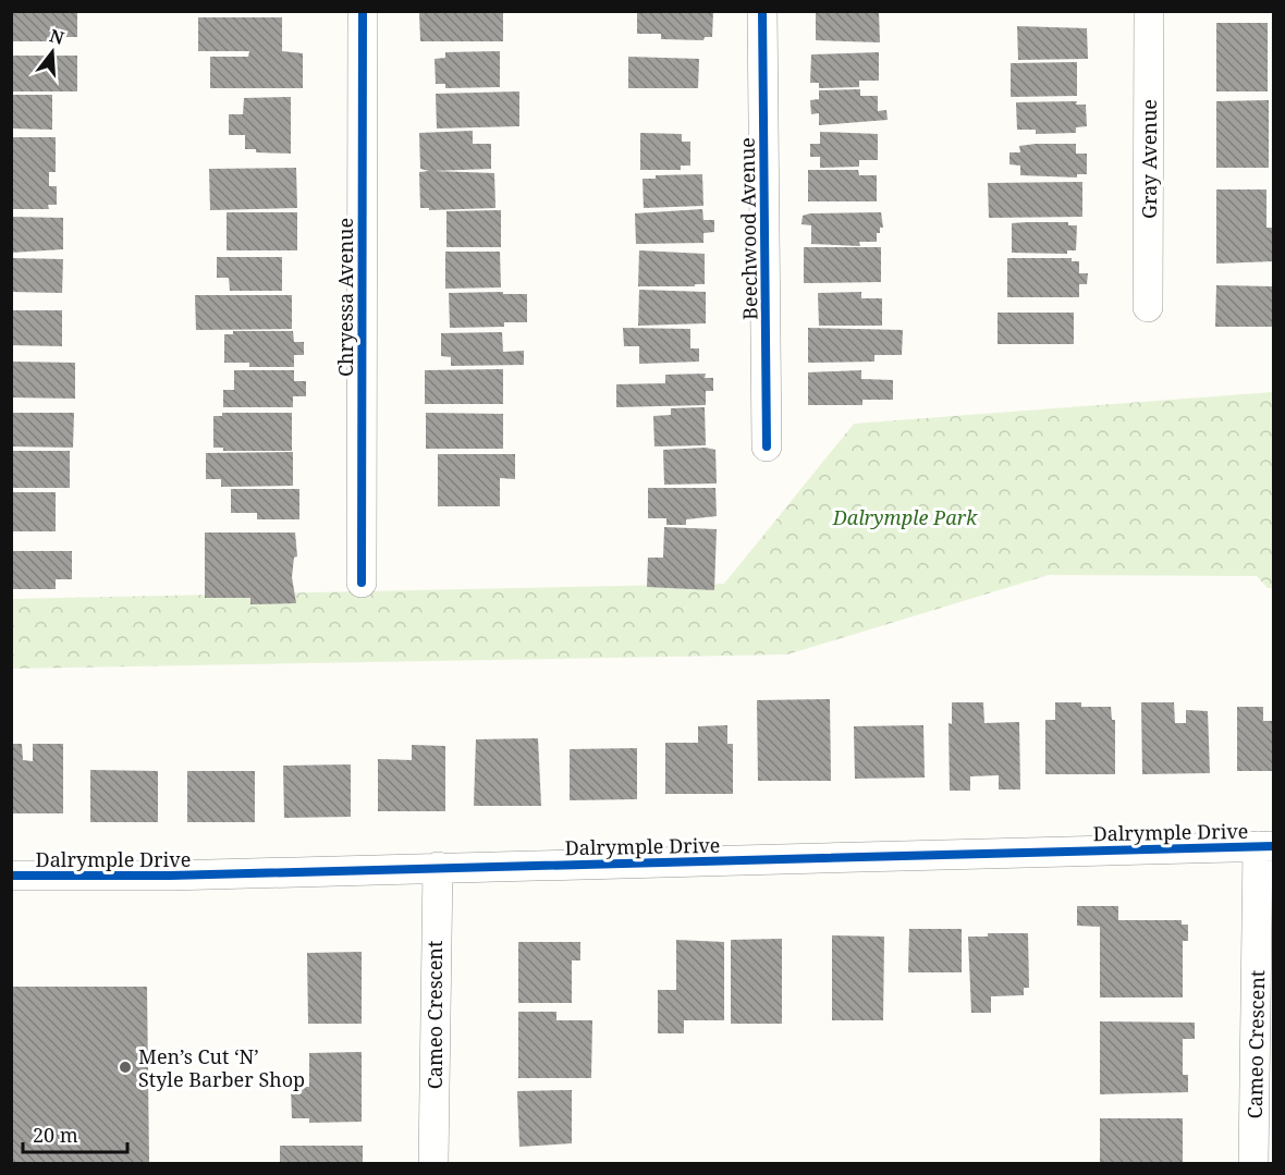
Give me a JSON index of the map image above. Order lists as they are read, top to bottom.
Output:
{
  "streets": {
    "street": [
      "Gray Avenue",
      "Beechwood Avenue",
      "Chryessa Avenue",
      "Dalrymple Drive",
      "Cameo Crescent"
    ]
  },
  "crossings": [
    ["Dalrymple Drive", "Cameo Crescent"]
  ],
  "parks": ["Dalrymple Park"],
  "places": ["Men’s Cut ‘N’ Style Barber Shop"],
  "scale_bar": "20 m",
  "north": "top"
}
